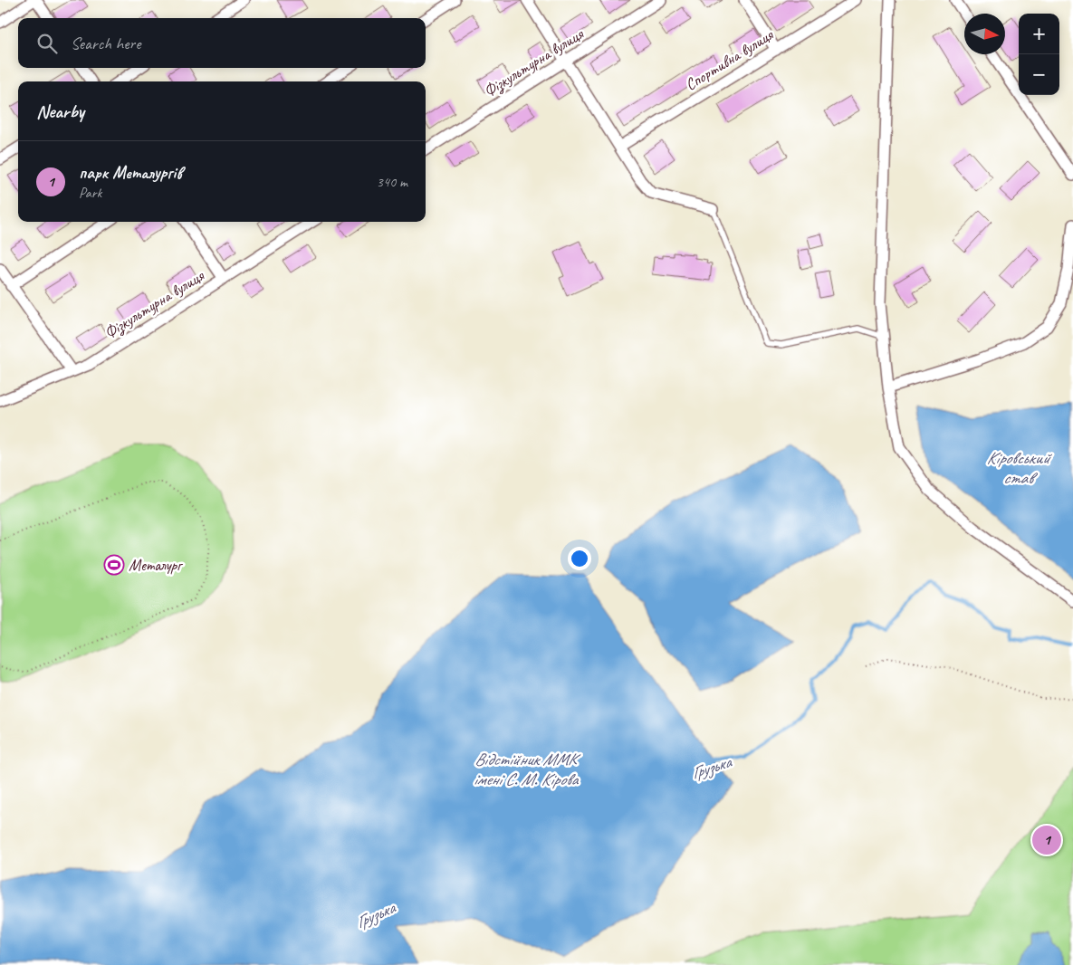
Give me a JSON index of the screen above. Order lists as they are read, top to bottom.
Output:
{
  "streets": {
    "street": ["Спортивна вулиця", "Фiзкультурна вулиця"]
  },
  "water": ["Кіровський став", "Відстійник ММК імені С. М. Кірова", "Грузька"],
  "places": {
    "sports": ["Металург"]
  },
  "north": "right",
  "page": {
    "map_buttons": ["+", "−"],
    "search": "Search here",
    "heading": "Nearby",
    "list": [
      {
        "mark": "1",
        "name": "парк Металургів",
        "note": "Park",
        "value": "340 m"
      }
    ],
    "pins": "1"
  }
}
